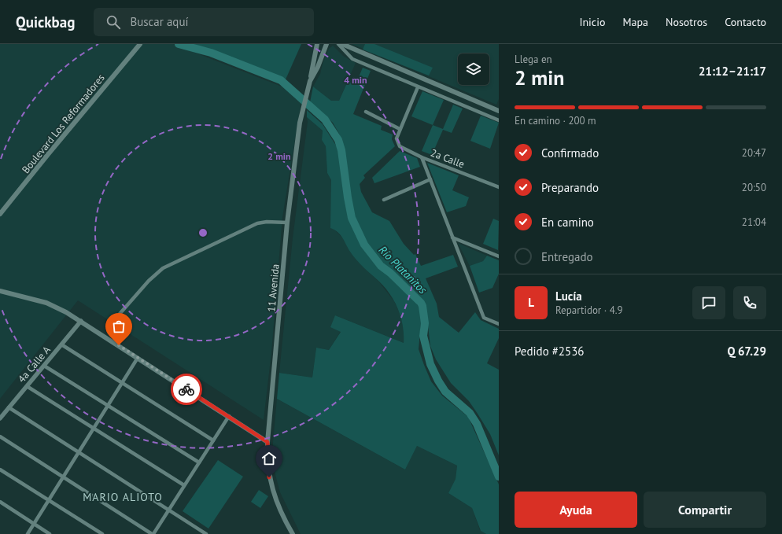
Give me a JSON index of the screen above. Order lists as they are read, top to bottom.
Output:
{
  "streets": {
    "main road": ["Boulevard Los Reformadores", "11 Avenida"],
    "street": ["2a Calle", "4a Calle A"]
  },
  "districts": ["MARIO ALIOTO"],
  "water": ["Río Platanitos"],
  "page": {
    "header": "Quickbag",
    "search": "Buscar aquí",
    "nav": [
      "Inicio",
      "Mapa",
      "Nosotros",
      "Contacto"
    ],
    "heading": ["2 min", "Llega en", "21:12–21:17"],
    "panel": [
      "Lucía",
      "Repartidor · 4.9",
      "Pedido #2536",
      "Q 67.29"
    ],
    "bar": "En camino · 200 m",
    "list": [
      ["Confirmado", "20:47"],
      ["Preparando", "20:50"],
      ["En camino", "21:04"],
      "Entregado"
    ],
    "round": "L",
    "buttons": ["Ayuda", "Compartir"]
  },
  "rings": ["4 min", "2 min"]
}
